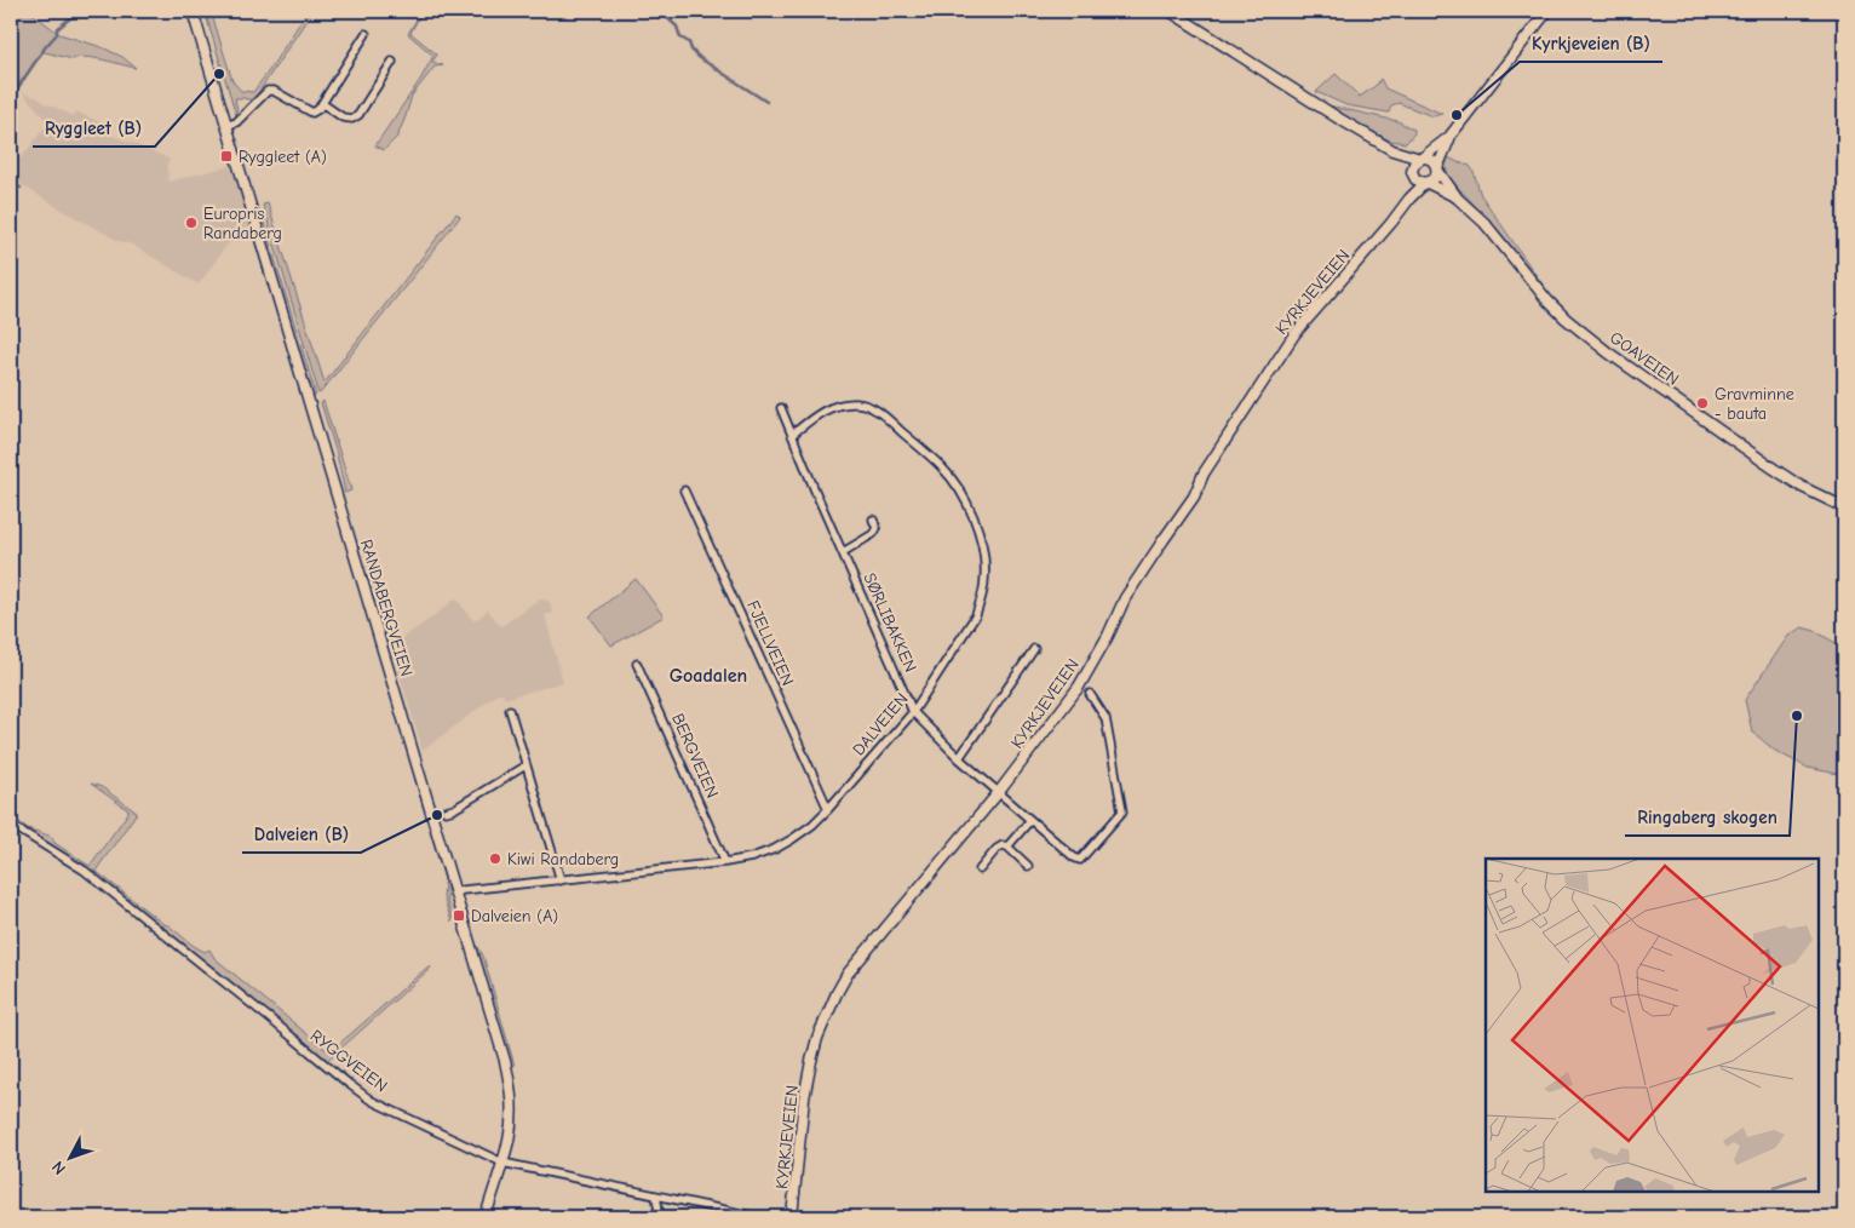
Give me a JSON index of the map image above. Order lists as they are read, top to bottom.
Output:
{
  "streets": {
    "main road": ["KYRKJEVEIEN", "GOAVEIEN", "RANDABERGVEIEN"],
    "street": [
      "SØRLIBAKKEN",
      "FJELLVEIEN",
      "DALVEIEN",
      "BERGVEIEN",
      "RYGGVEIEN"
    ]
  },
  "crossings": [
    ["KYRKJEVEIEN", "GOAVEIEN"],
    ["KYRKJEVEIEN", "SØRLIBAKKEN"],
    ["RANDABERGVEIEN", "DALVEIEN"],
    ["RANDABERGVEIEN", "RYGGVEIEN"],
    ["SØRLIBAKKEN", "DALVEIEN"],
    ["FJELLVEIEN", "DALVEIEN"],
    ["DALVEIEN", "BERGVEIEN"]
  ],
  "districts": ["Goadalen"],
  "places": {
    "other": [
      "Ryggleet (B)",
      "Kyrkjeveien (B)",
      "Europris Randaberg",
      "Gravminne - bauta",
      "Ringaberg skogen",
      "Dalveien (B)",
      "Kiwi Randaberg"
    ],
    "transit": ["Ryggleet (A)", "Dalveien (A)"]
  },
  "north": "bottom left"
}
